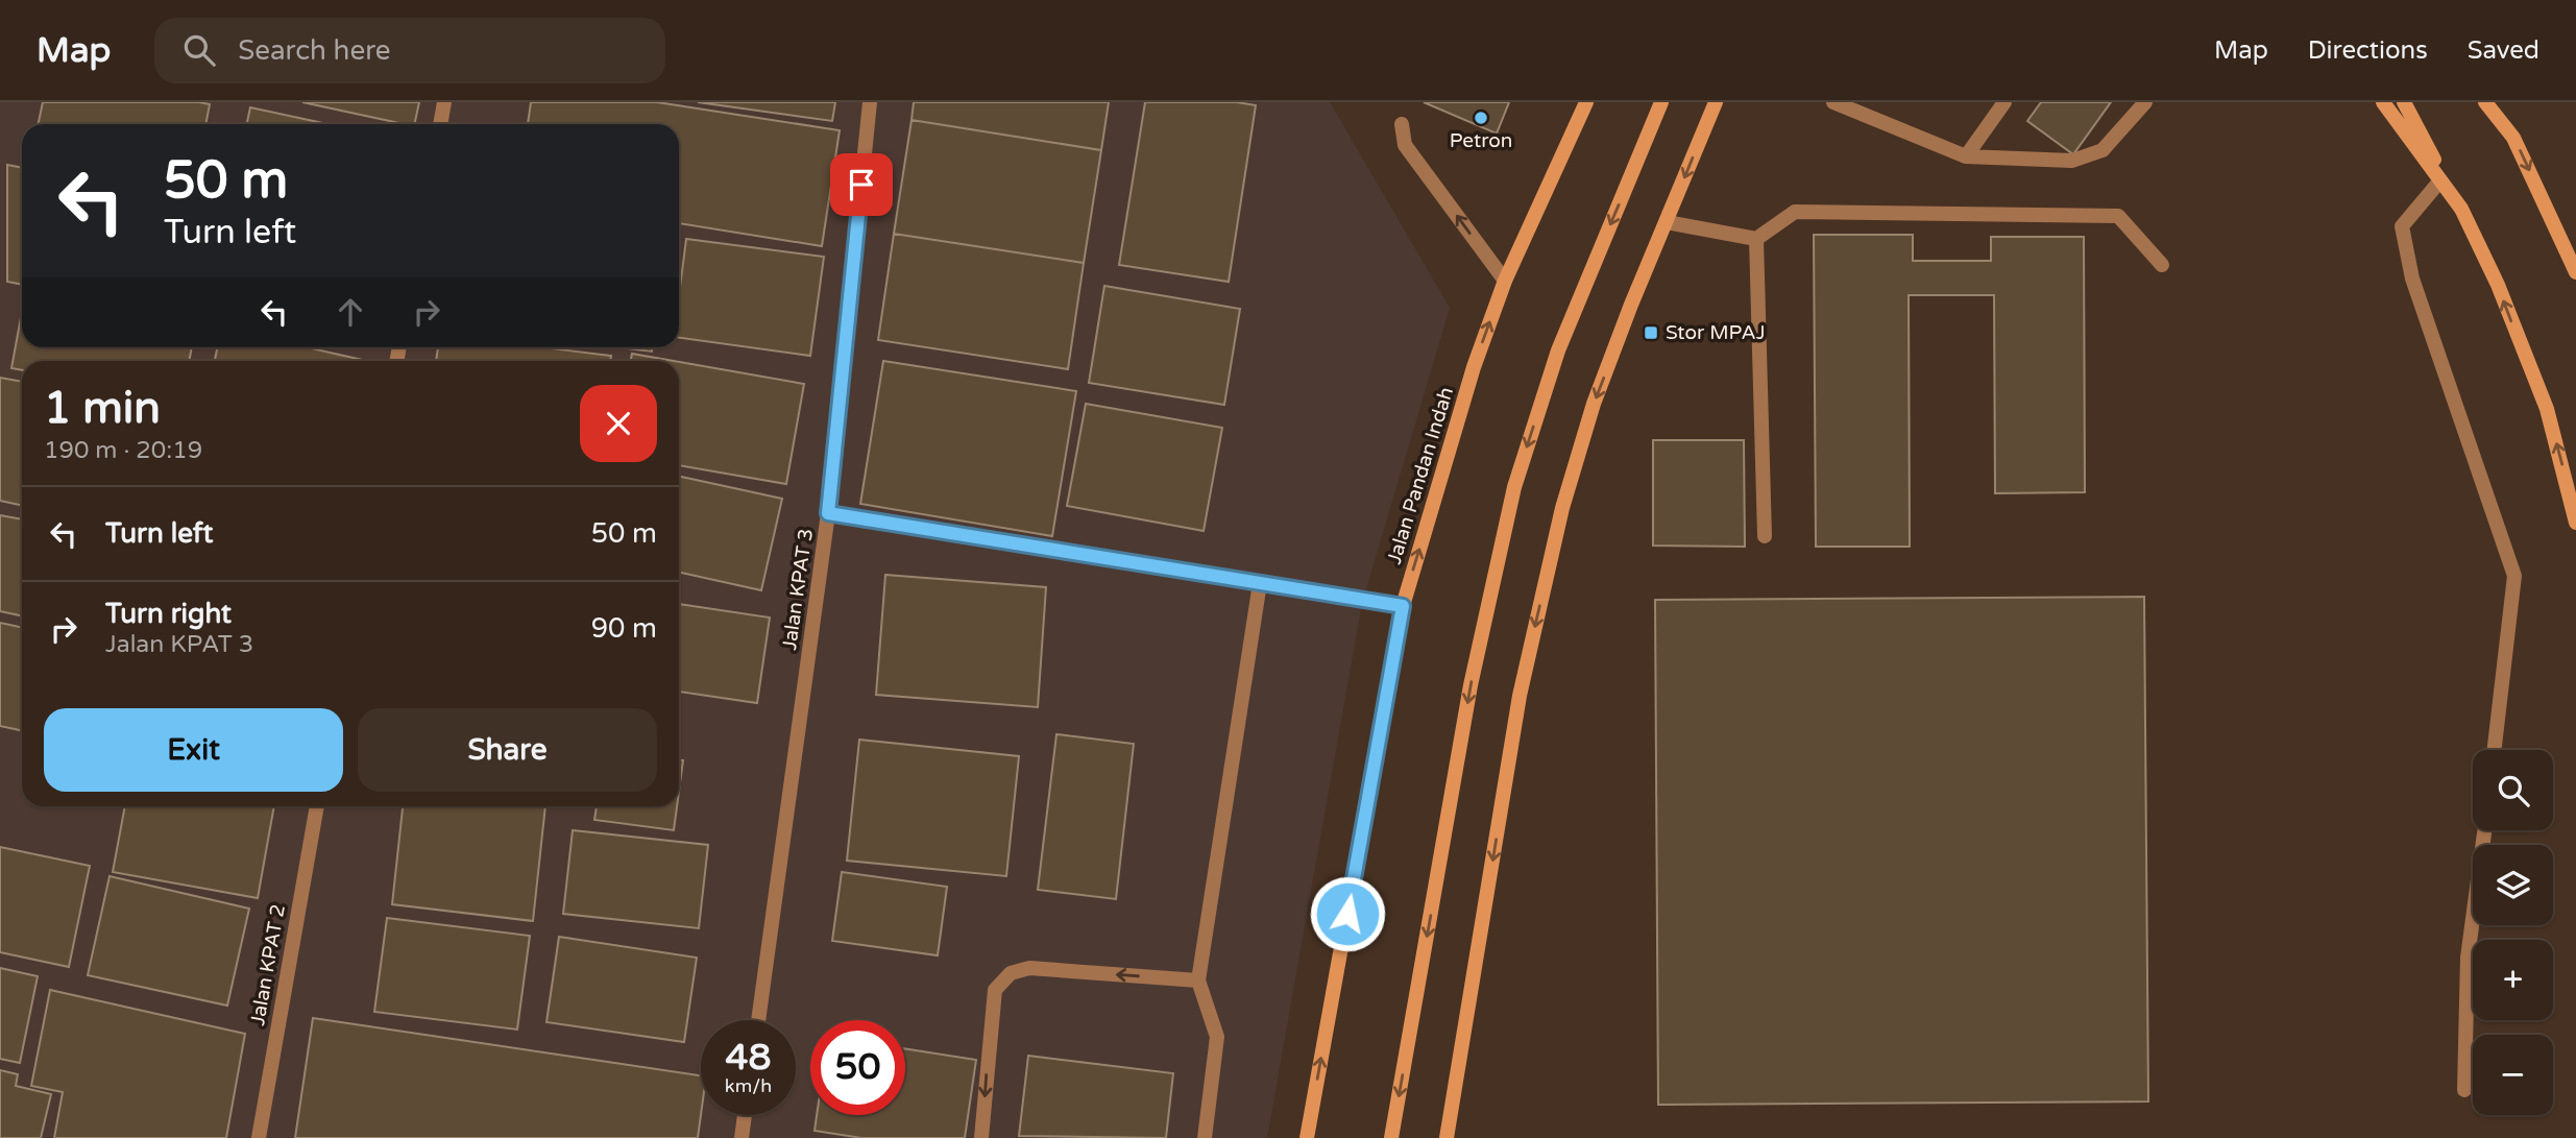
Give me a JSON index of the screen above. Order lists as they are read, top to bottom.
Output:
{
  "streets": {
    "main road": ["Jalan Pandan Indah"],
    "street": ["Jalan KPAT 3", "Jalan KPAT 2"]
  },
  "places": {
    "other": ["Petron"],
    "transit": ["Stor MPAJ"]
  },
  "page": {
    "header": "Map",
    "search": "Search here",
    "nav": ["Map", "Directions", "Saved"],
    "turn": ["50 m", "Turn left"],
    "heading": ["1 min", "190 m · 20:19"],
    "list": [
      {
        "name": "Turn left",
        "value": "50 m"
      },
      {
        "name": "Turn right",
        "note": "Jalan KPAT 3",
        "value": "90 m"
      }
    ],
    "buttons": ["Exit", "Share"],
    "map_buttons": ["+", "−"],
    "speed": "48 km/h",
    "limit": "50"
  }
}
